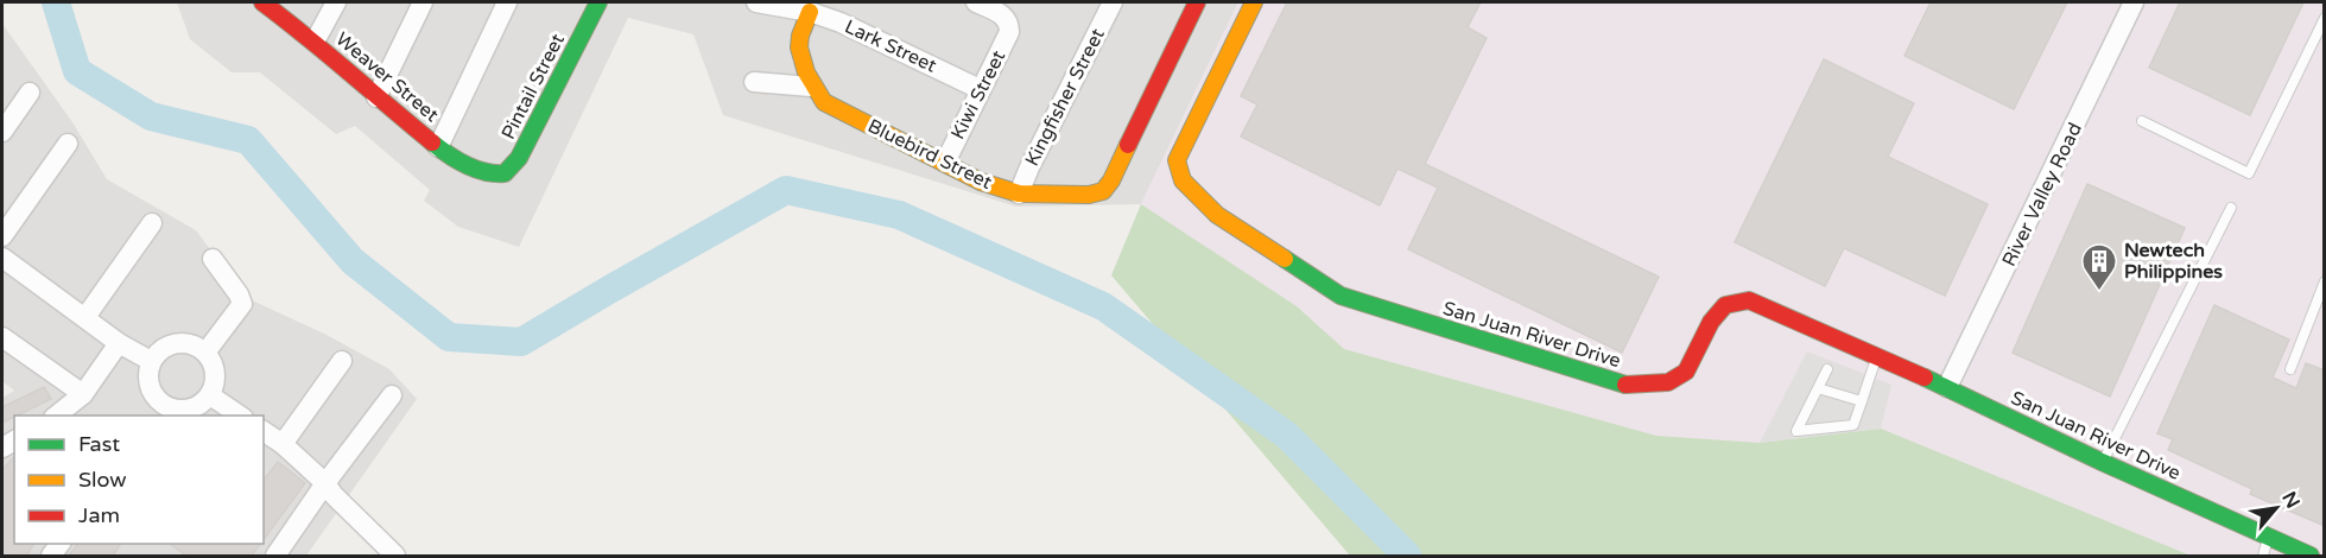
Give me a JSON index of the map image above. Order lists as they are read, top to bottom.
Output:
{
  "streets": {
    "street": [
      "Lark Street",
      "Weaver Street",
      "Pintail Street",
      "Kiwi Street",
      "Kingfisher Street",
      "Bluebird Street",
      "River Valley Road",
      "San Juan River Drive"
    ]
  },
  "crossings": [
    ["Lark Street", "Kiwi Street"],
    ["Weaver Street", "Pintail Street"],
    ["Kiwi Street", "Bluebird Street"],
    ["Kingfisher Street", "Bluebird Street"],
    ["River Valley Road", "San Juan River Drive"]
  ],
  "places": {
    "building": ["Newtech Philippines"]
  },
  "legend": ["Fast", "Slow", "Jam"],
  "north": "top right"
}
